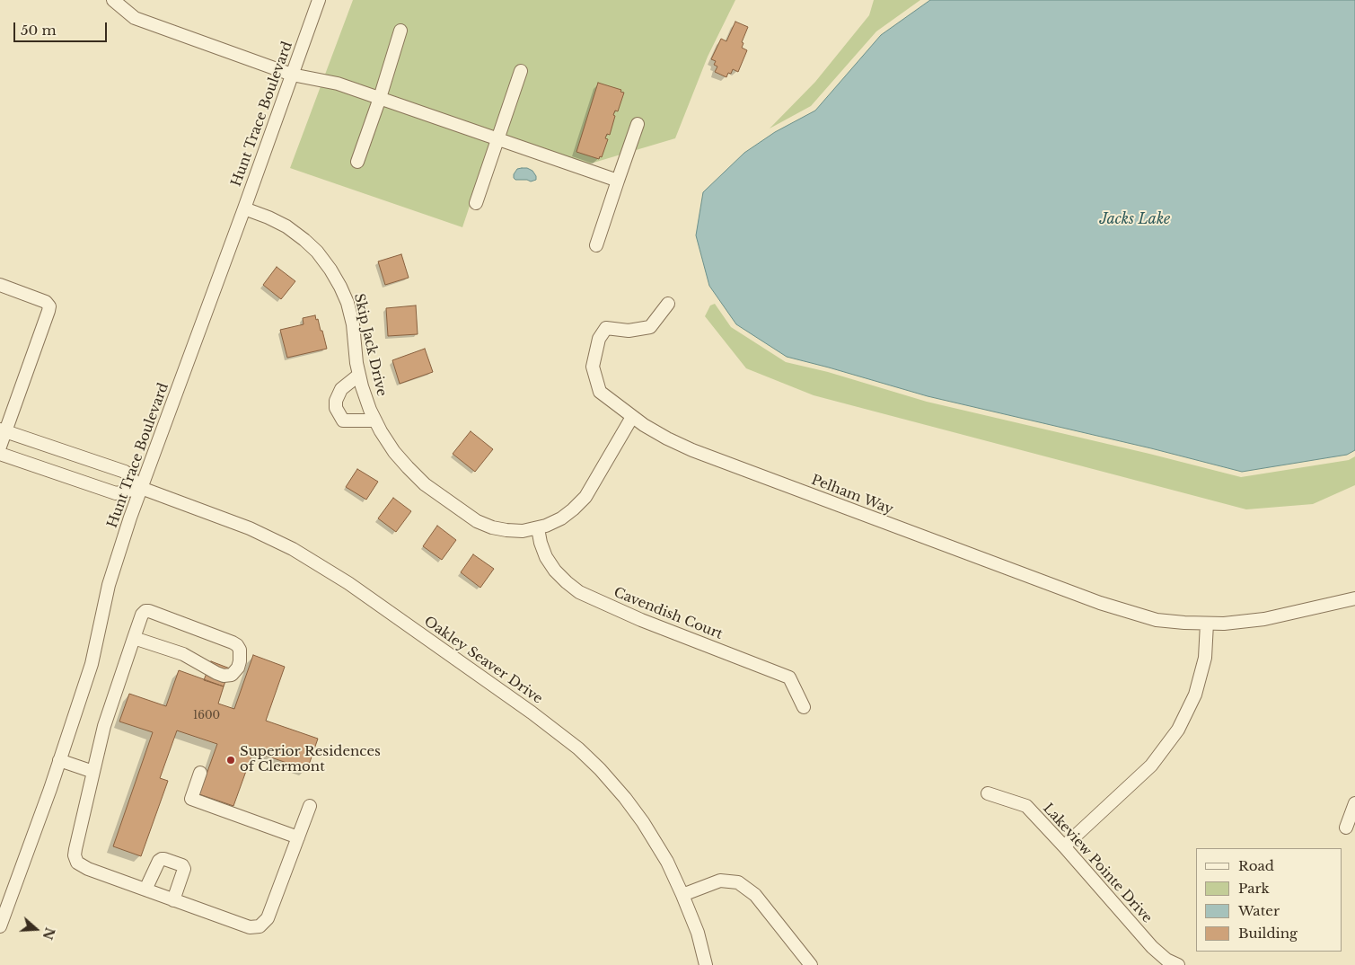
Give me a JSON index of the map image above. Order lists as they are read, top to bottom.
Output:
{
  "streets": {
    "street": [
      "Hunt Trace Boulevard",
      "Skip Jack Drive",
      "Pelham Way",
      "Cavendish Court",
      "Oakley Seaver Drive",
      "Lakeview Pointe Drive"
    ]
  },
  "crossings": [
    ["Hunt Trace Boulevard", "Skip Jack Drive"],
    ["Hunt Trace Boulevard", "Oakley Seaver Drive"],
    ["Skip Jack Drive", "Pelham Way"],
    ["Skip Jack Drive", "Cavendish Court"]
  ],
  "water": ["Jacks Lake"],
  "places": ["Superior Residences of Clermont"],
  "house_numbers": ["1600"],
  "legend": [
    "Road",
    "Park",
    "Water",
    "Building"
  ],
  "scale_bar": "50 m",
  "north": "right"
}
